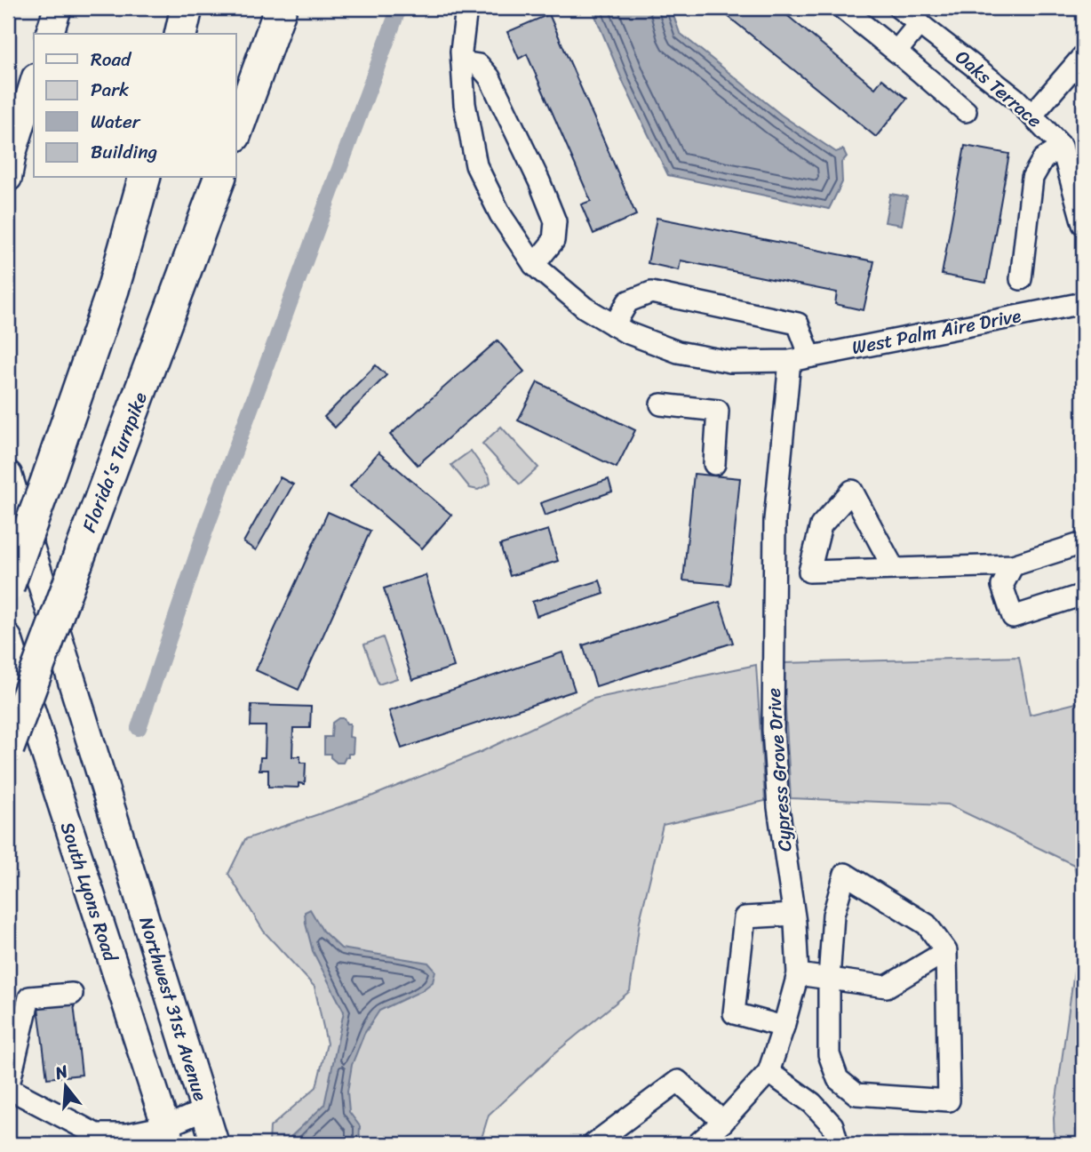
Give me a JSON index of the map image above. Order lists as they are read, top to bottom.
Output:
{
  "streets": {
    "highway": ["Florida's Turnpike"],
    "main road": ["South Lyons Road", "Northwest 31st Avenue"],
    "street": ["Oaks Terrace", "West Palm Aire Drive", "Cypress Grove Drive"]
  },
  "crossings": [
    ["West Palm Aire Drive", "Cypress Grove Drive"]
  ],
  "legend": [
    "Road",
    "Park",
    "Water",
    "Building"
  ],
  "north": "top"
}
